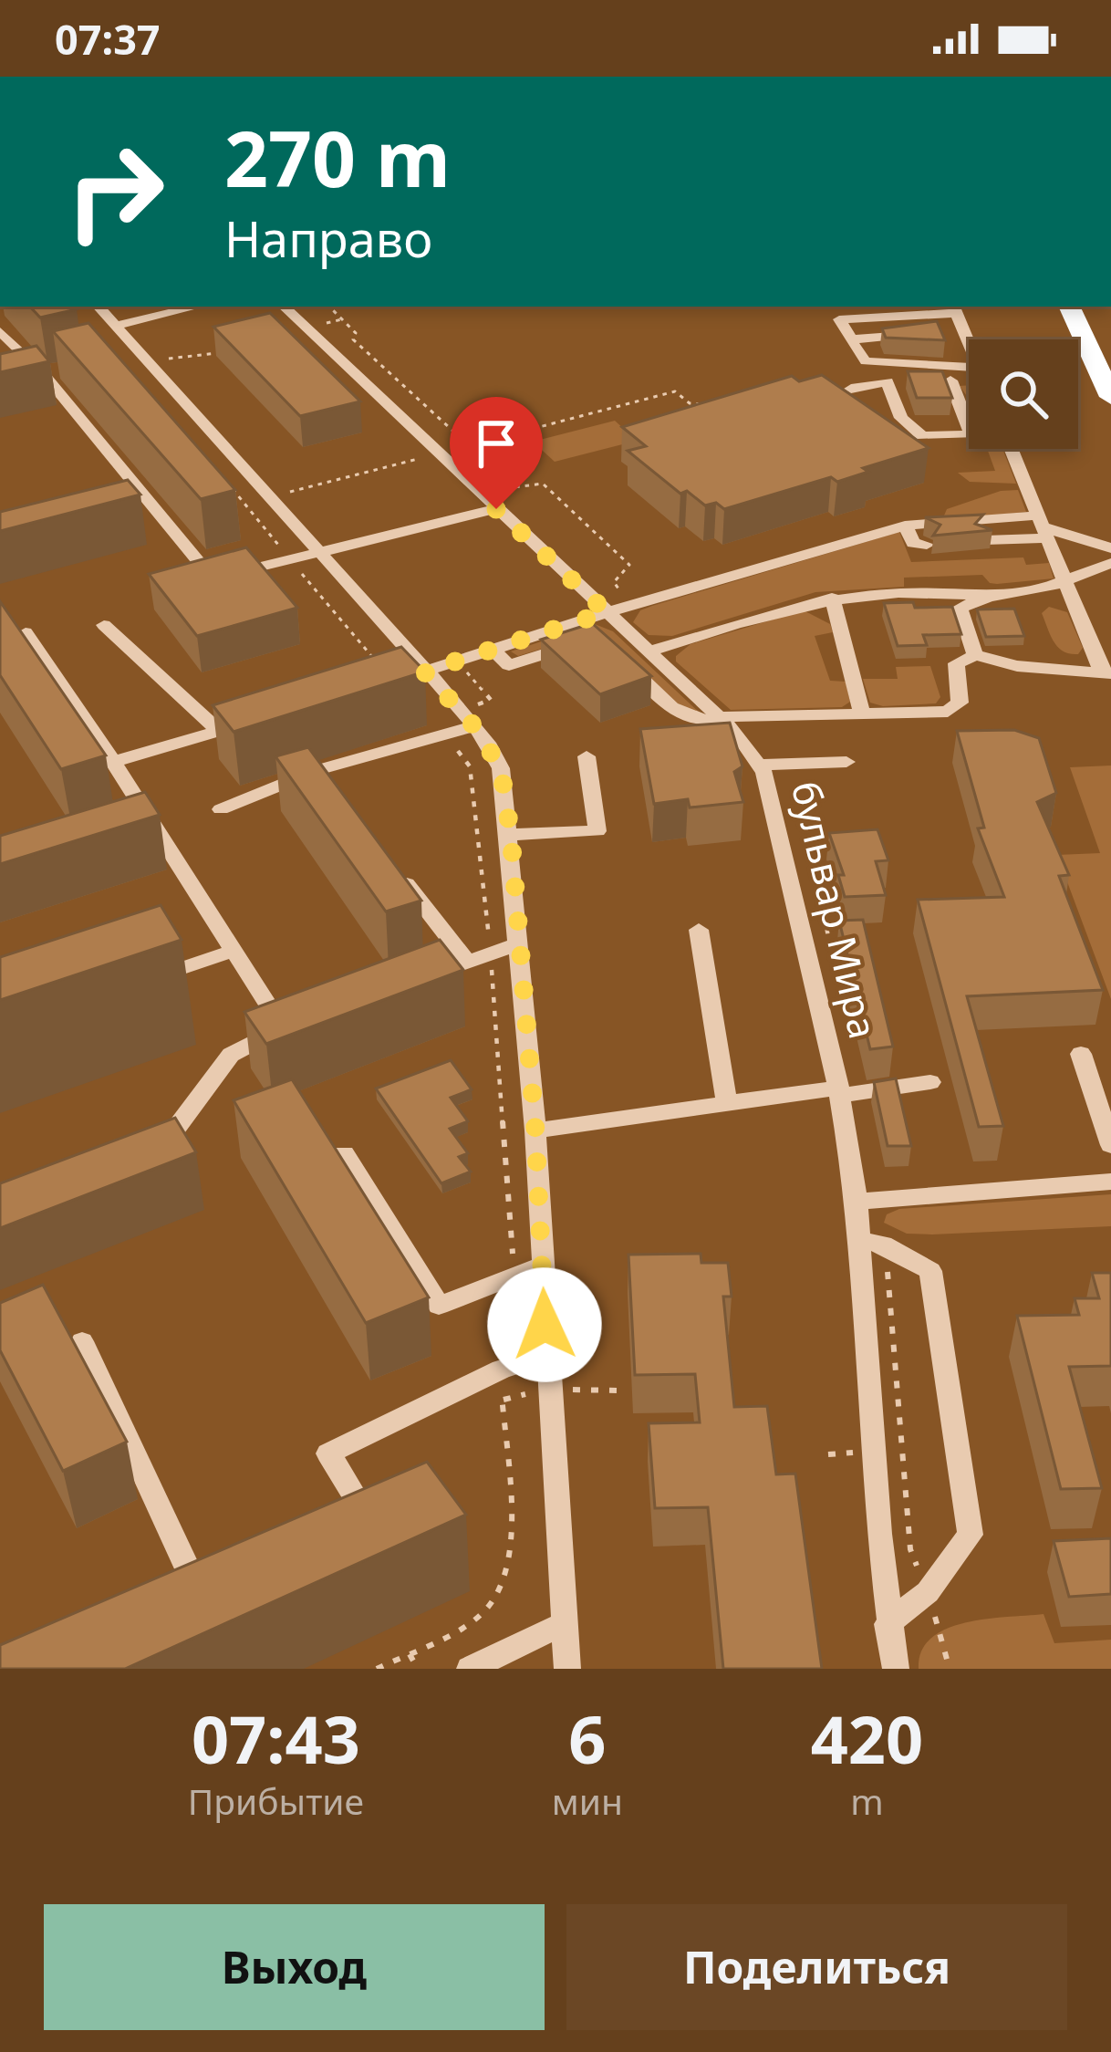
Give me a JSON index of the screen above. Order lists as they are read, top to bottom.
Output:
{
  "streets": {
    "street": ["бульвар Мира"]
  },
  "page": {
    "status": "07:37",
    "turn": ["270 m", "Направо"],
    "eta": [
      "07:43",
      "Прибытие",
      "6",
      "мин",
      "420",
      "m"
    ],
    "buttons": ["Выход", "Поделиться"]
  }
}
